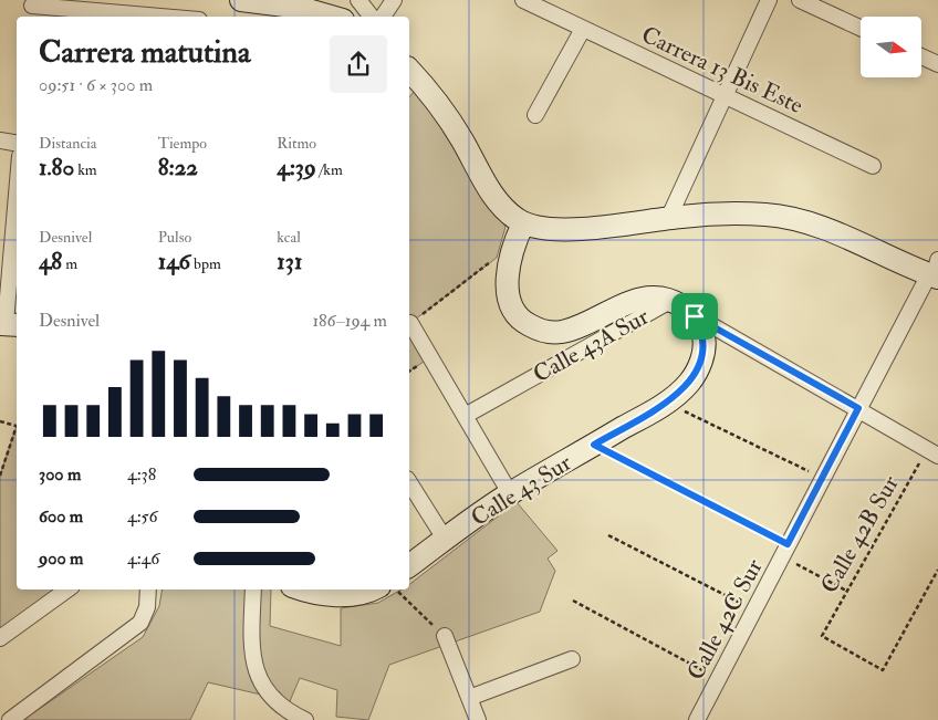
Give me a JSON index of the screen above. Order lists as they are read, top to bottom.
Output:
{
  "streets": {
    "street": [
      "Carrera 13 Bis Este",
      "Calle 43A Sur",
      "Calle 43 Sur",
      "Calle 42C Sur"
    ],
    "path": ["Calle 42B Sur"]
  },
  "north": "right",
  "page": {
    "heading": ["Carrera matutina", "09:51 · 6 × 300 m"],
    "stats": [
      ["Distancia", "1.80 km"],
      ["Tiempo", "8:22"],
      ["Ritmo", "4:39 /km"],
      ["Desnivel", "48 m"],
      ["Pulso", "146 bpm"],
      ["kcal", "131"]
    ],
    "chart": ["Desnivel", "186–194 m"],
    "list": [
      {
        "name": "300 m",
        "note": "4:38"
      },
      {
        "name": "600 m",
        "note": "4:56"
      },
      {
        "name": "900 m",
        "note": "4:46"
      }
    ]
  }
}
